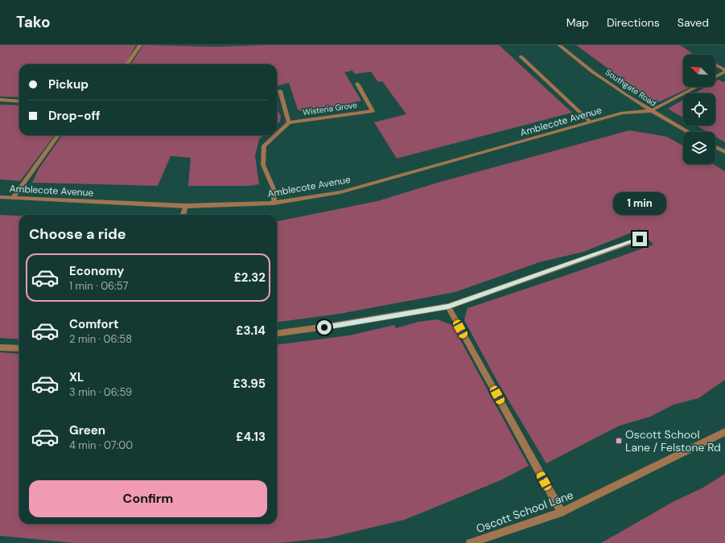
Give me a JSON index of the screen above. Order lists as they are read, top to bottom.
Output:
{
  "streets": {
    "street": [
      "Southgate Road",
      "Wisteria Grove",
      "Amblecote Avenue",
      "Oscott School Lane"
    ]
  },
  "crossings": [
    ["Southgate Road", "Amblecote Avenue"]
  ],
  "places": {
    "transit": ["Oscott School Lane / Felstone Rd"]
  },
  "north": "top left",
  "page": {
    "header": "Tako",
    "nav": ["Map", "Directions", "Saved"],
    "banner": ["Pickup", "Drop-off"],
    "bubble": "1 min",
    "heading": "Choose a ride",
    "list": [
      {
        "name": "Economy",
        "note": "1 min · 06:57",
        "value": "£2.32"
      },
      {
        "name": "Comfort",
        "note": "2 min · 06:58",
        "value": "£3.14"
      },
      {
        "name": "XL",
        "note": "3 min · 06:59",
        "value": "£3.95"
      },
      {
        "name": "Green",
        "note": "4 min · 07:00",
        "value": "£4.13"
      }
    ],
    "buttons": "Confirm"
  }
}
